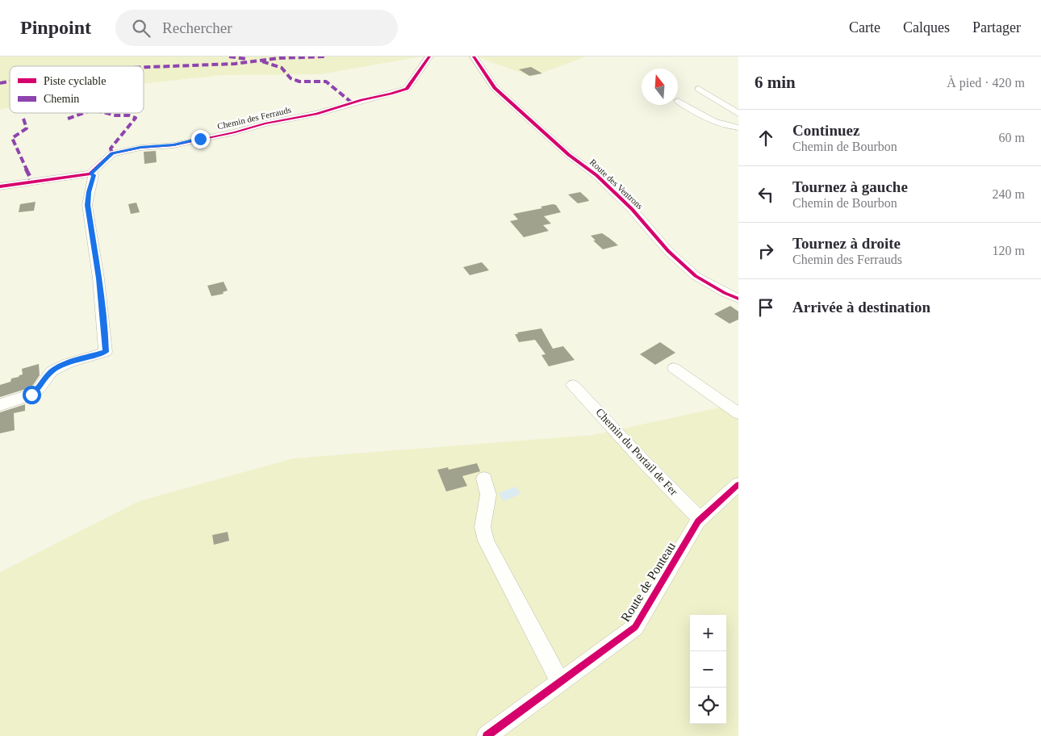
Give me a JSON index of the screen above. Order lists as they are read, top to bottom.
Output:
{
  "streets": {
    "street": [
      "Chemin des Ferrauds",
      "Route des Ventrons",
      "Chemin du Portail de Fer",
      "Route de Ponteau"
    ]
  },
  "crossings": [
    ["Chemin du Portail de Fer", "Route de Ponteau"]
  ],
  "legend": ["Piste cyclable", "Chemin"],
  "north": "top",
  "page": {
    "header": "Pinpoint",
    "search": "Rechercher",
    "nav": ["Carte", "Calques", "Partager"],
    "heading": ["6 min", "À pied · 420 m"],
    "list": [
      ["Continuez", "Chemin de Bourbon", "60 m"],
      ["Tournez à gauche", "Chemin de Bourbon", "240 m"],
      ["Tournez à droite", "Chemin des Ferrauds", "120 m"],
      "Arrivée à destination"
    ],
    "map_buttons": ["+", "−"]
  }
}
